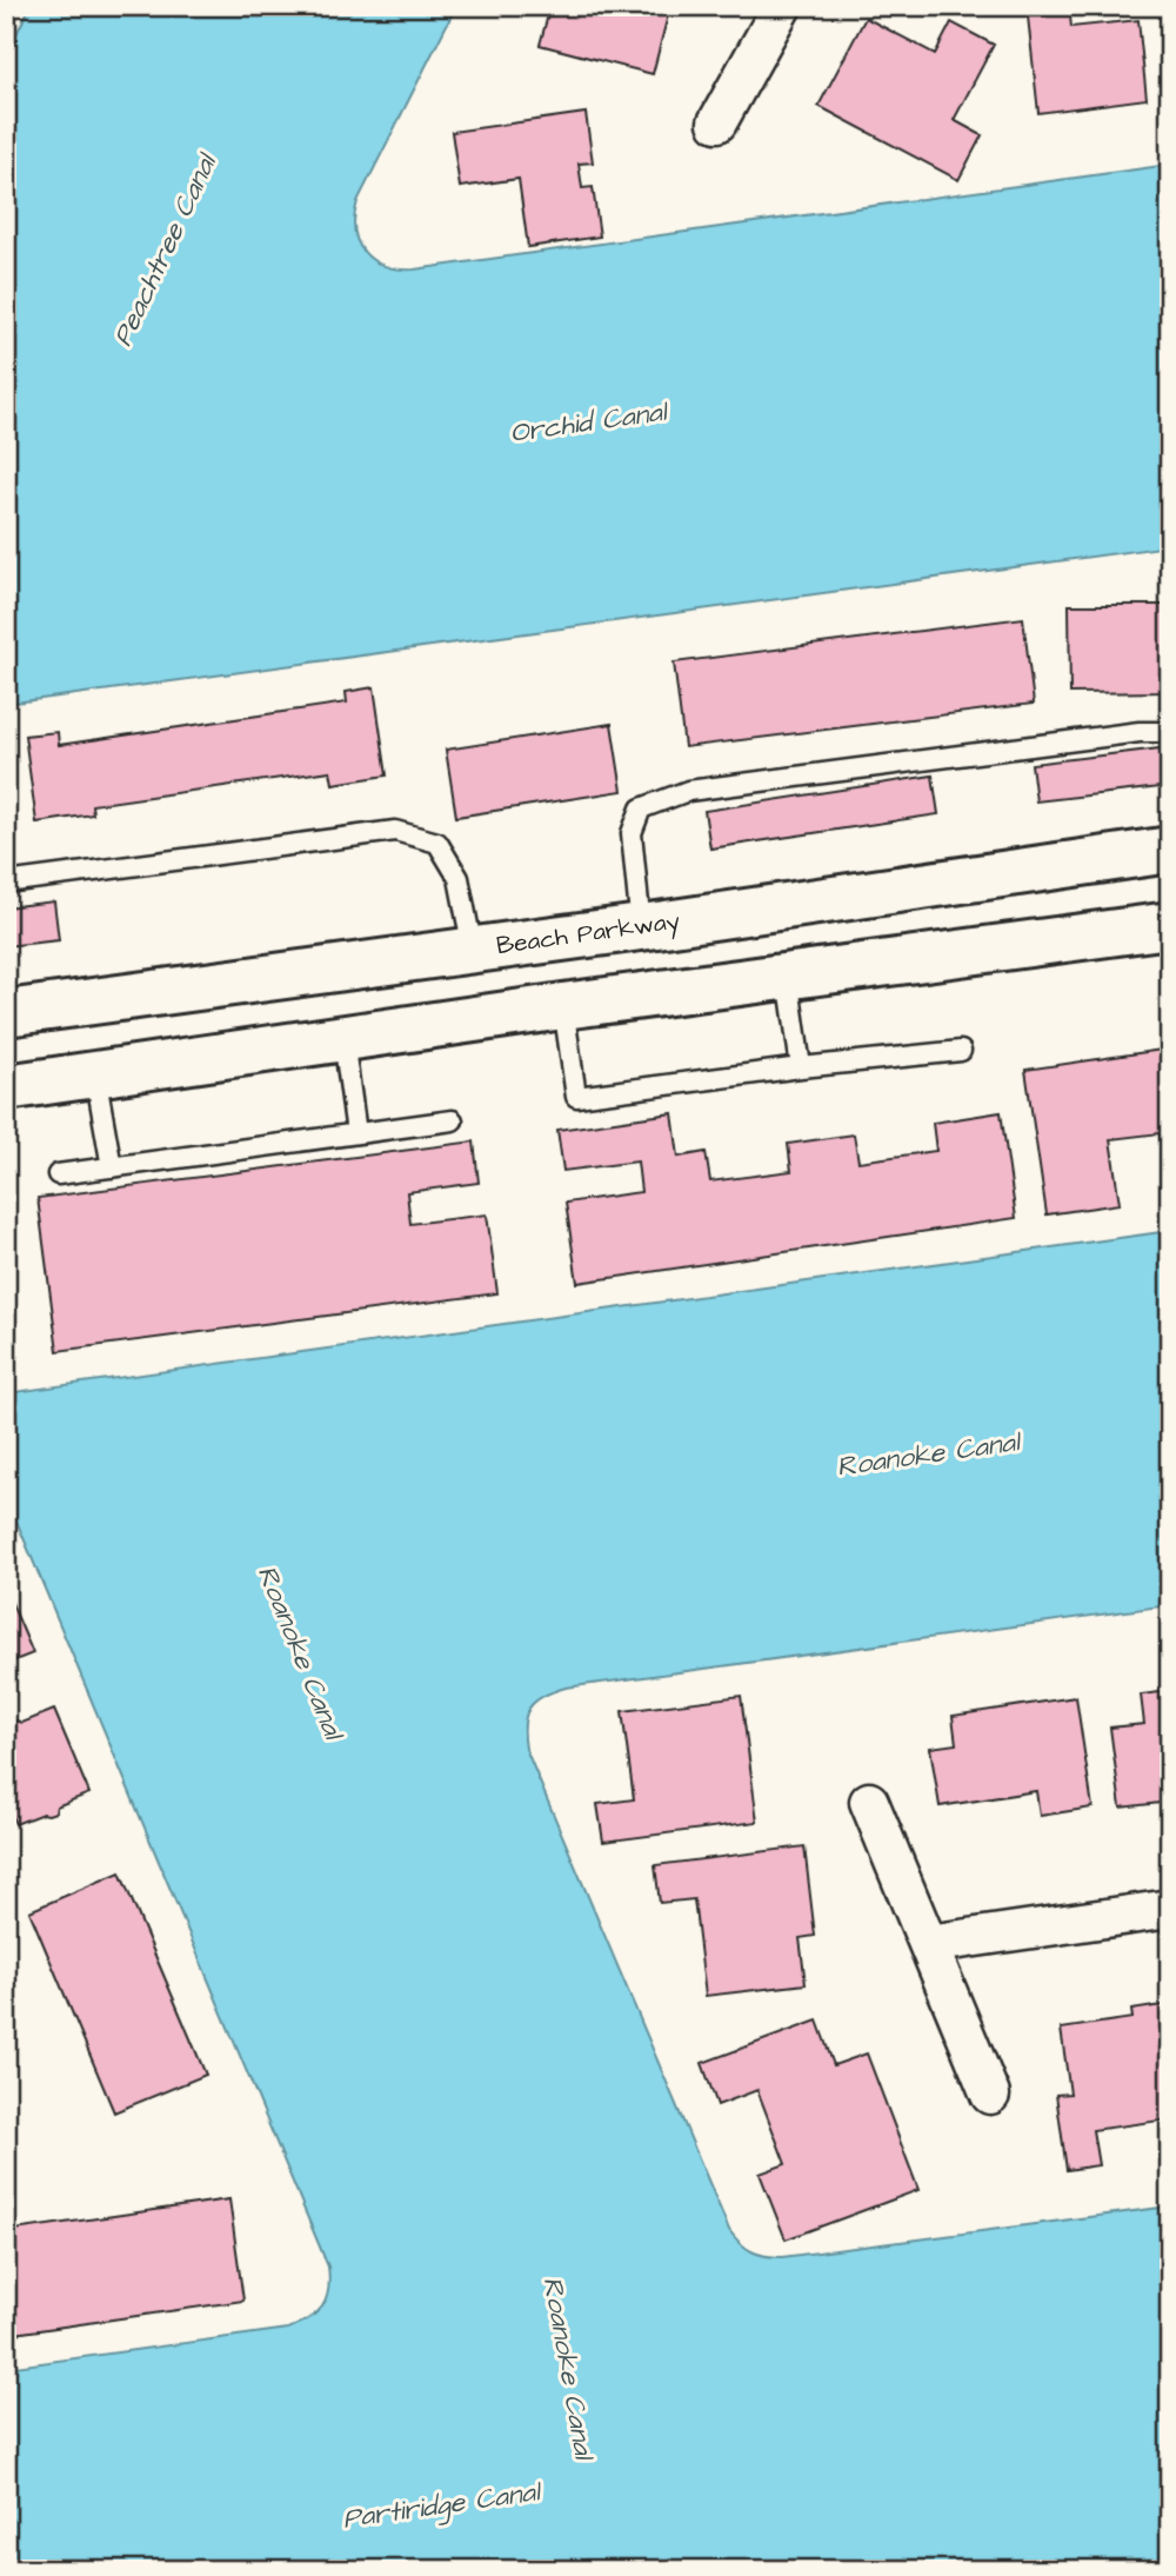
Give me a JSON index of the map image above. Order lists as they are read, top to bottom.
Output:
{
  "streets": {
    "street": ["Beach Parkway"]
  },
  "water": [
    "Peachtree Canal",
    "Orchid Canal",
    "Roanoke Canal",
    "Partiridge Canal"
  ]
}
